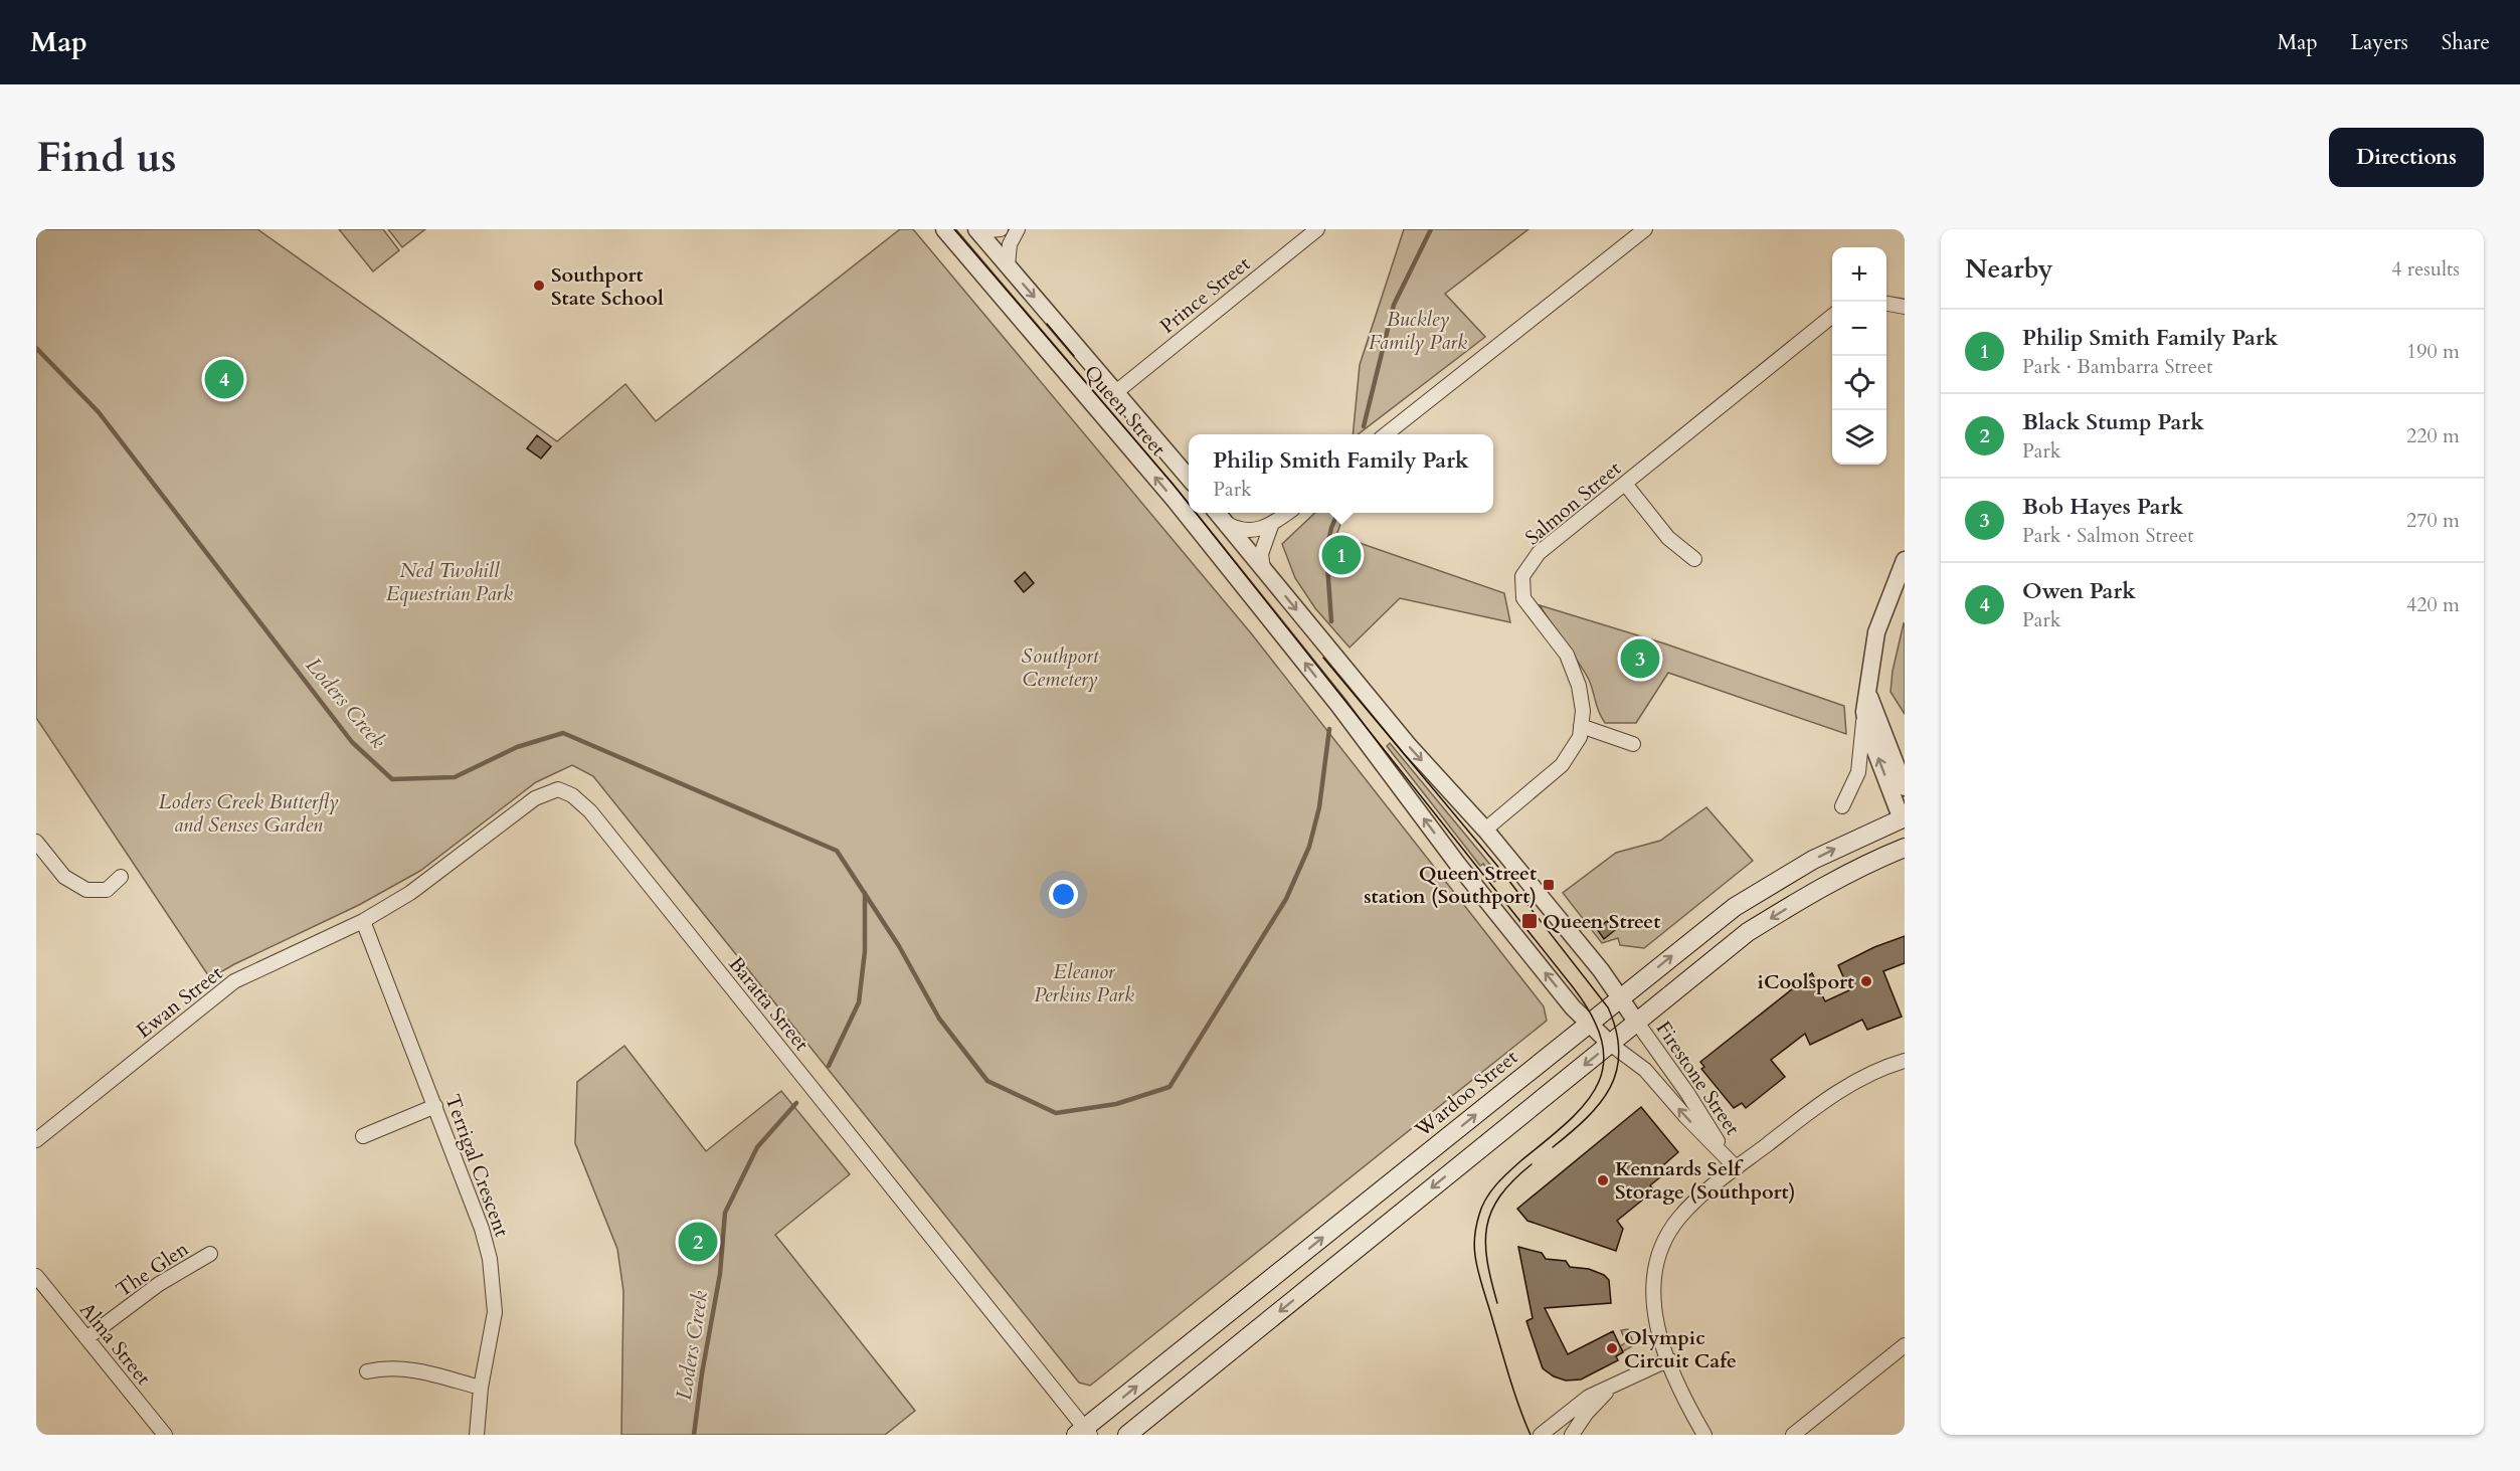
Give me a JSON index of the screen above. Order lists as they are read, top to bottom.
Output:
{
  "streets": {
    "main road": ["Wardoo Street"],
    "street": [
      "Prince Street",
      "Queen Street",
      "Salmon Street",
      "Ewan Street",
      "Baratta Street",
      "Firestone Street",
      "Terrigal Crescent",
      "The Glen",
      "Alma Street"
    ]
  },
  "crossings": [
    ["Prince Street", "Queen Street"],
    ["Queen Street", "Firestone Street"],
    ["Queen Street", "Wardoo Street"],
    ["Ewan Street", "Baratta Street"],
    ["Ewan Street", "Terrigal Crescent"],
    ["Baratta Street", "Wardoo Street"],
    ["Baratta Street", "Terrigal Crescent"],
    ["The Glen", "Alma Street"]
  ],
  "water": ["Loders Creek"],
  "parks": [
    "Buckley Family Park",
    "Ned Twohill Equestrian Park",
    "Southport Cemetery",
    "Loders Creek Butterfly and Senses Garden",
    "Eleanor Perkins Park"
  ],
  "places": {
    "other": [
      "Southport State School",
      "iCoolsport",
      "Kennards Self Storage (Southport)",
      "Olympic Circuit Cafe"
    ],
    "transit": ["Queen Street station (Southport)", "Queen Street"]
  },
  "page": {
    "header": "Map",
    "nav": ["Map", "Layers", "Share"],
    "buttons": "Directions",
    "title": "Find us",
    "heading": ["Nearby", "4 results"],
    "map_buttons": ["+", "−"],
    "list": [
      {
        "mark": "1",
        "name": "Philip Smith Family Park",
        "note": "Park · Bambarra Street",
        "value": "190 m"
      },
      {
        "mark": "2",
        "name": "Black Stump Park",
        "note": "Park",
        "value": "220 m"
      },
      {
        "mark": "3",
        "name": "Bob Hayes Park",
        "note": "Park · Salmon Street",
        "value": "270 m"
      },
      {
        "mark": "4",
        "name": "Owen Park",
        "note": "Park",
        "value": "420 m"
      }
    ],
    "pins": [
      "4",
      "1",
      "3",
      "2"
    ],
    "popup": ["Philip Smith Family Park", "Park"]
  }
}
